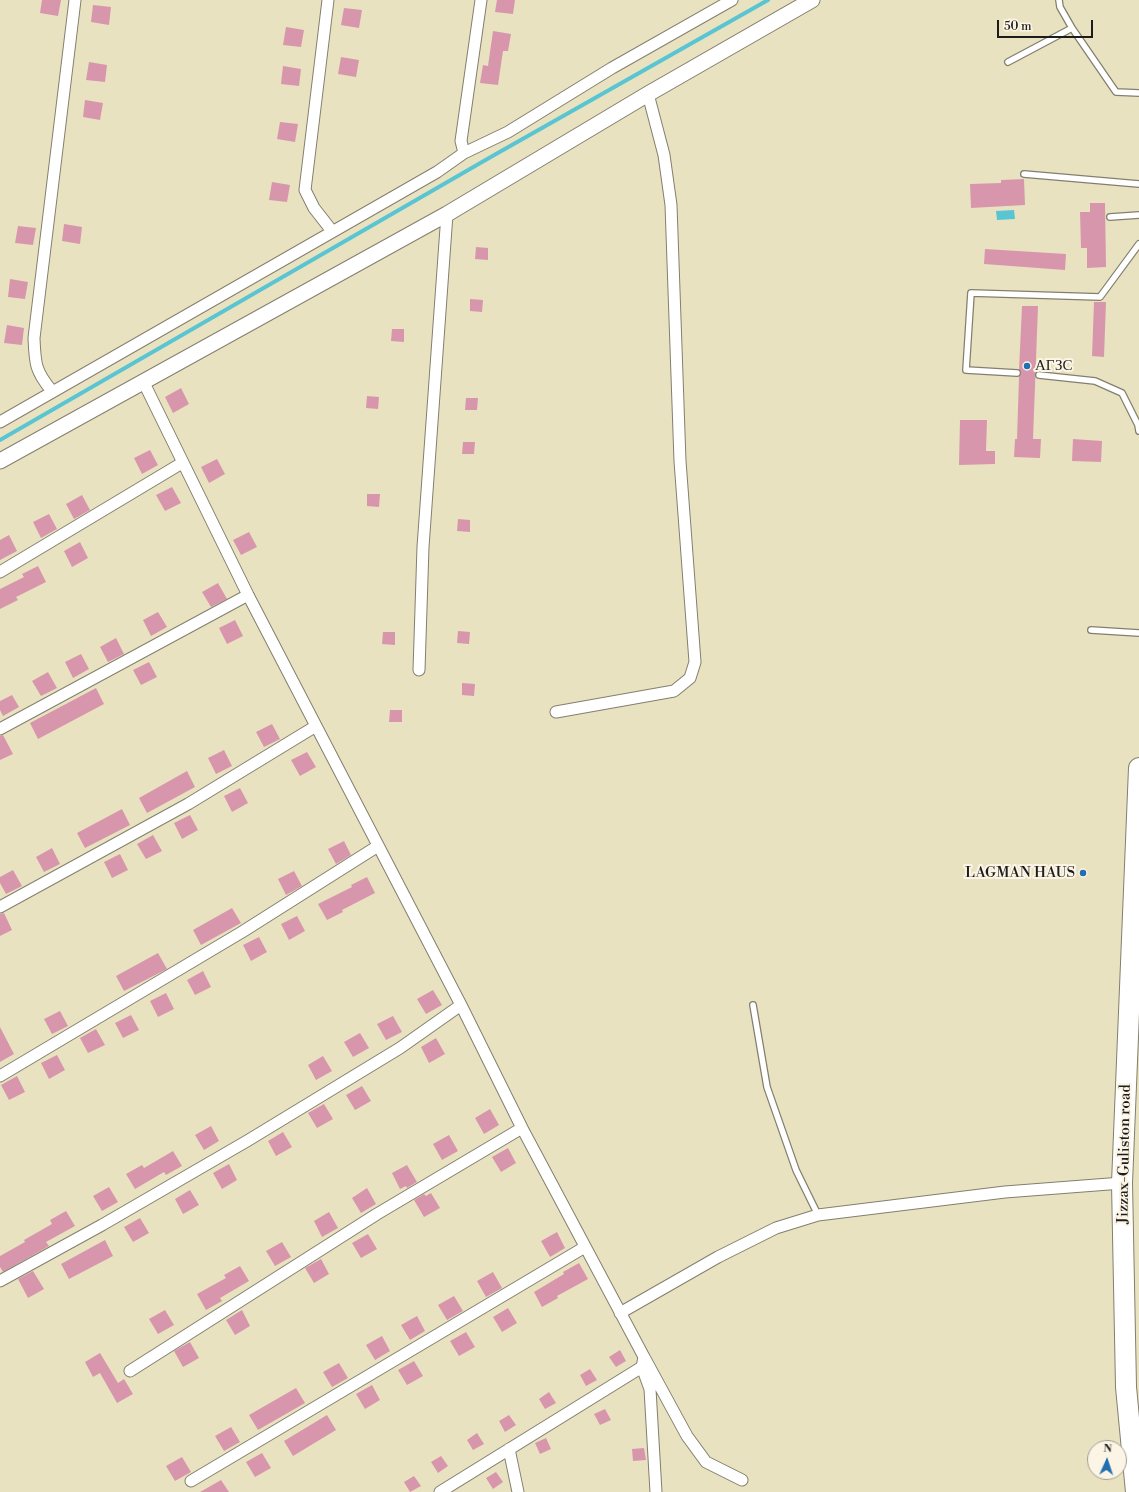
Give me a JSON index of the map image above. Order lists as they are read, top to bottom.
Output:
{
  "streets": {
    "highway": ["Jizzax-Guliston road"]
  },
  "places": ["АГЗС", "LAGMAN HAUS"],
  "scale_bar": "50 m",
  "north": "top"
}
